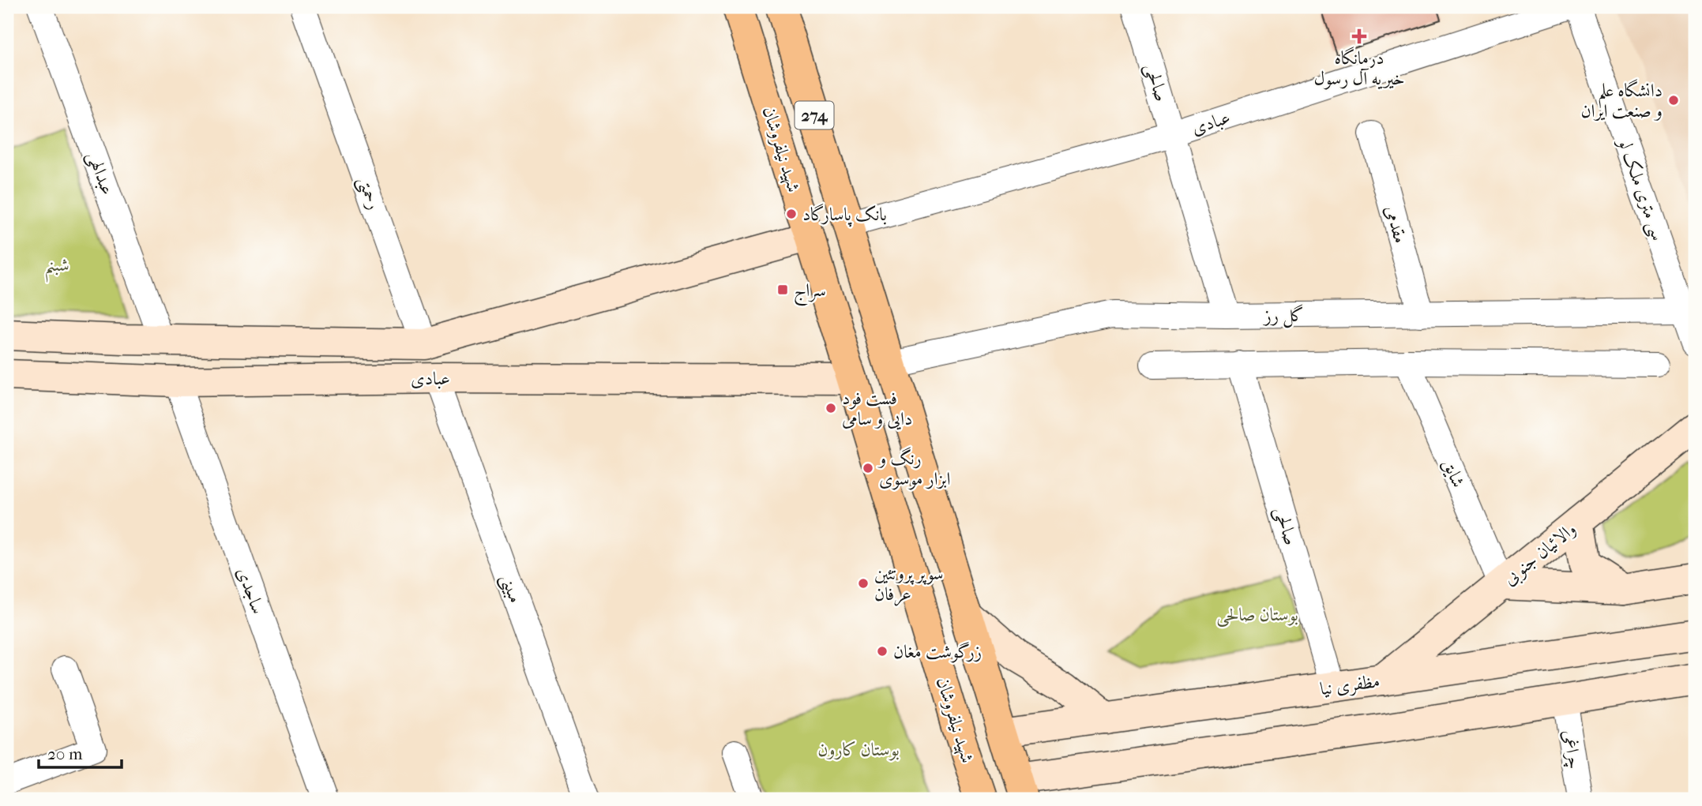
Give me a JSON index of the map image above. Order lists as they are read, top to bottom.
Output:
{
  "streets": {
    "main road": [
      "274",
      "عبادی",
      "شهید نیلفروشان",
      "رحمتی",
      "والائیان جنوبی",
      "مظفری نیا"
    ],
    "street": [
      "صالحی",
      "عبدالهی",
      "سی متری ملک لو",
      "مقدمی",
      "گل رز",
      "شایق",
      "مبینی",
      "ساجدی",
      "چراغی"
    ]
  },
  "crossings": [
    ["صالحی", "عبادی"],
    ["صالحی", "گل رز"],
    ["صالحی", "مظفری نیا"],
    ["274", "عبادی"],
    ["274", "گل رز"],
    ["274", "مظفری نیا"],
    ["عبادی", "شهید نیلفروشان"],
    ["عبادی", "عبدالهی"],
    ["عبادی", "رحمتی"],
    ["عبادی", "مبینی"],
    ["عبادی", "ساجدی"],
    ["سی متری ملک لو", "گل رز"],
    ["رحمتی", "مبینی"],
    ["مقدمی", "گل رز"],
    ["شایق", "والائیان جنوبی"],
    ["والائیان جنوبی", "مظفری نیا"]
  ],
  "parks": ["شبنم", "بوستان صالحی", "بوستان کارون"],
  "places": {
    "health": ["درمانگاه خیریه آل رسول"],
    "other": [
      "دانشگاه علم و صنعت ایران",
      "بانک پاسارگاد",
      "فست فود دایی و سامی",
      "رنگ و ابزار موسوی",
      "سوپر پروتئین عرفان",
      "زرگوشت مغان"
    ],
    "transit": ["سراج"]
  },
  "scale_bar": "20 m"
}
